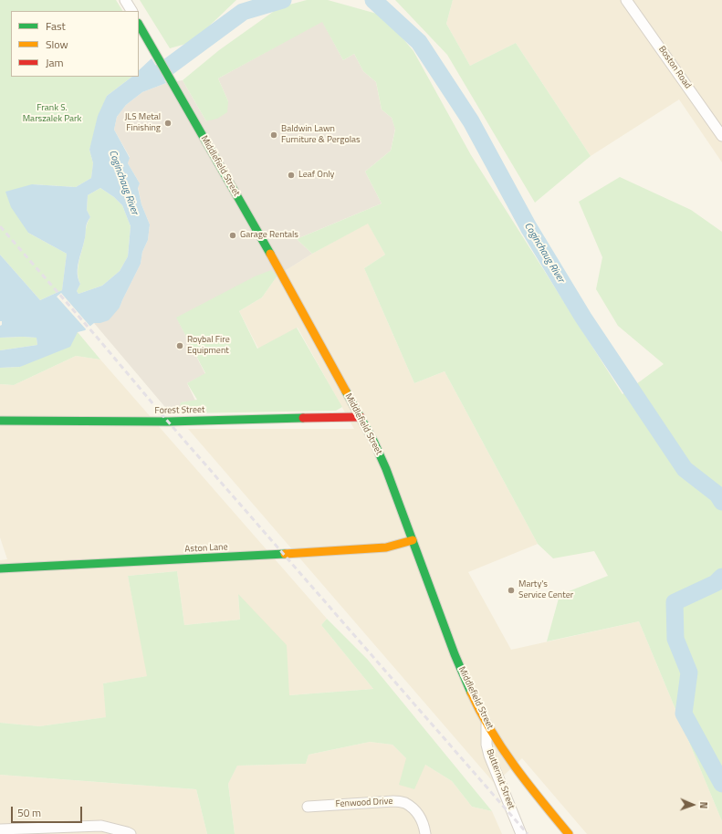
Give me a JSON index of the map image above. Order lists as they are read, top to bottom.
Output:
{
  "streets": {
    "street": [
      "Boston Road",
      "Middlefield Street",
      "Forest Street",
      "Aston Lane",
      "Butternut Street",
      "Fenwood Drive"
    ]
  },
  "crossings": [
    ["Middlefield Street", "Forest Street"],
    ["Middlefield Street", "Aston Lane"],
    ["Middlefield Street", "Butternut Street"]
  ],
  "water": ["Coginchaug River"],
  "parks": ["Frank S. Marszalek Park"],
  "places": [
    "JLS Metal Finishing",
    "Baldwin Lawn Furniture & Pergolas",
    "Leaf Only",
    "Garage Rentals",
    "Roybal Fire Equipment",
    "Marty's Service Center"
  ],
  "legend": ["Fast", "Slow", "Jam"],
  "scale_bar": "50 m",
  "north": "right"
}
